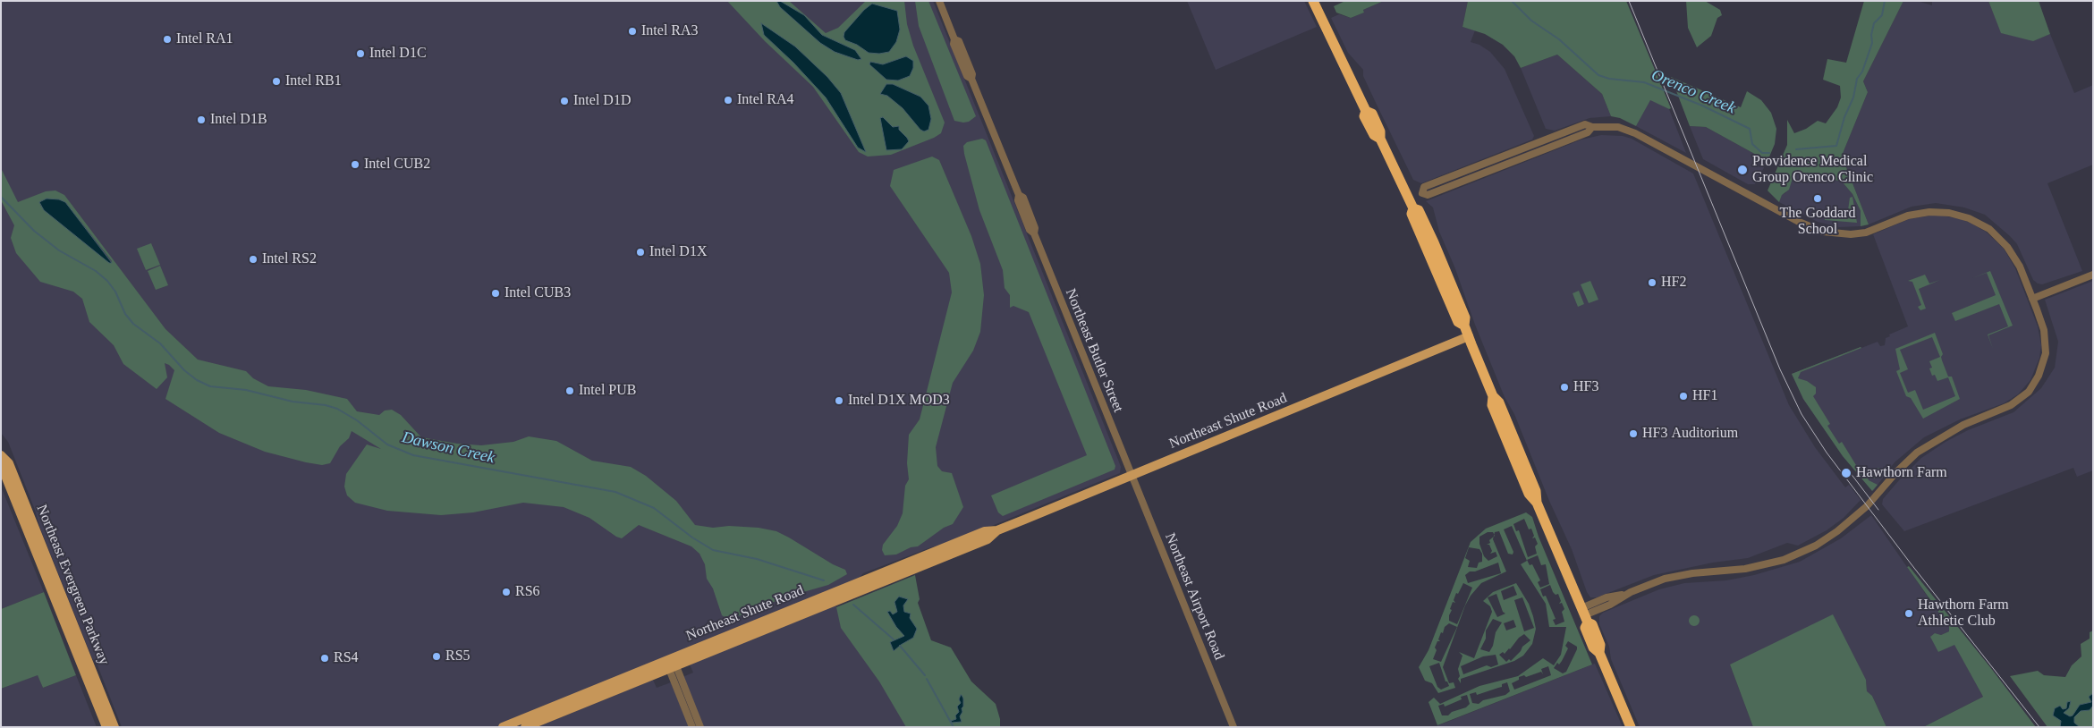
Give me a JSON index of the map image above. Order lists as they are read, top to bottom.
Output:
{
  "streets": {
    "main road": ["Northeast Shute Road", "Northeast Evergreen Parkway"],
    "street": ["Northeast Butler Street", "Northeast Airport Road"]
  },
  "crossings": [
    ["Northeast Butler Street", "Northeast Shute Road"],
    ["Northeast Butler Street", "Northeast Airport Road"],
    ["Northeast Shute Road", "Northeast Airport Road"]
  ],
  "water": ["Orenco Creek", "Dawson Creek"],
  "places": [
    "Intel RA3",
    "Intel RA1",
    "Intel D1C",
    "Intel RB1",
    "Intel RA4",
    "Intel D1D",
    "Intel D1B",
    "Intel CUB2",
    "Providence Medical Group Orenco Clinic",
    "The Goddard School",
    "Intel D1X",
    "Intel RS2",
    "HF2",
    "Intel CUB3",
    "HF3",
    "Intel PUB",
    "HF1",
    "Intel D1X MOD3",
    "HF3 Auditorium",
    "Hawthorn Farm",
    "RS6",
    "Hawthorn Farm Athletic Club",
    "RS5",
    "RS4"
  ]
}
